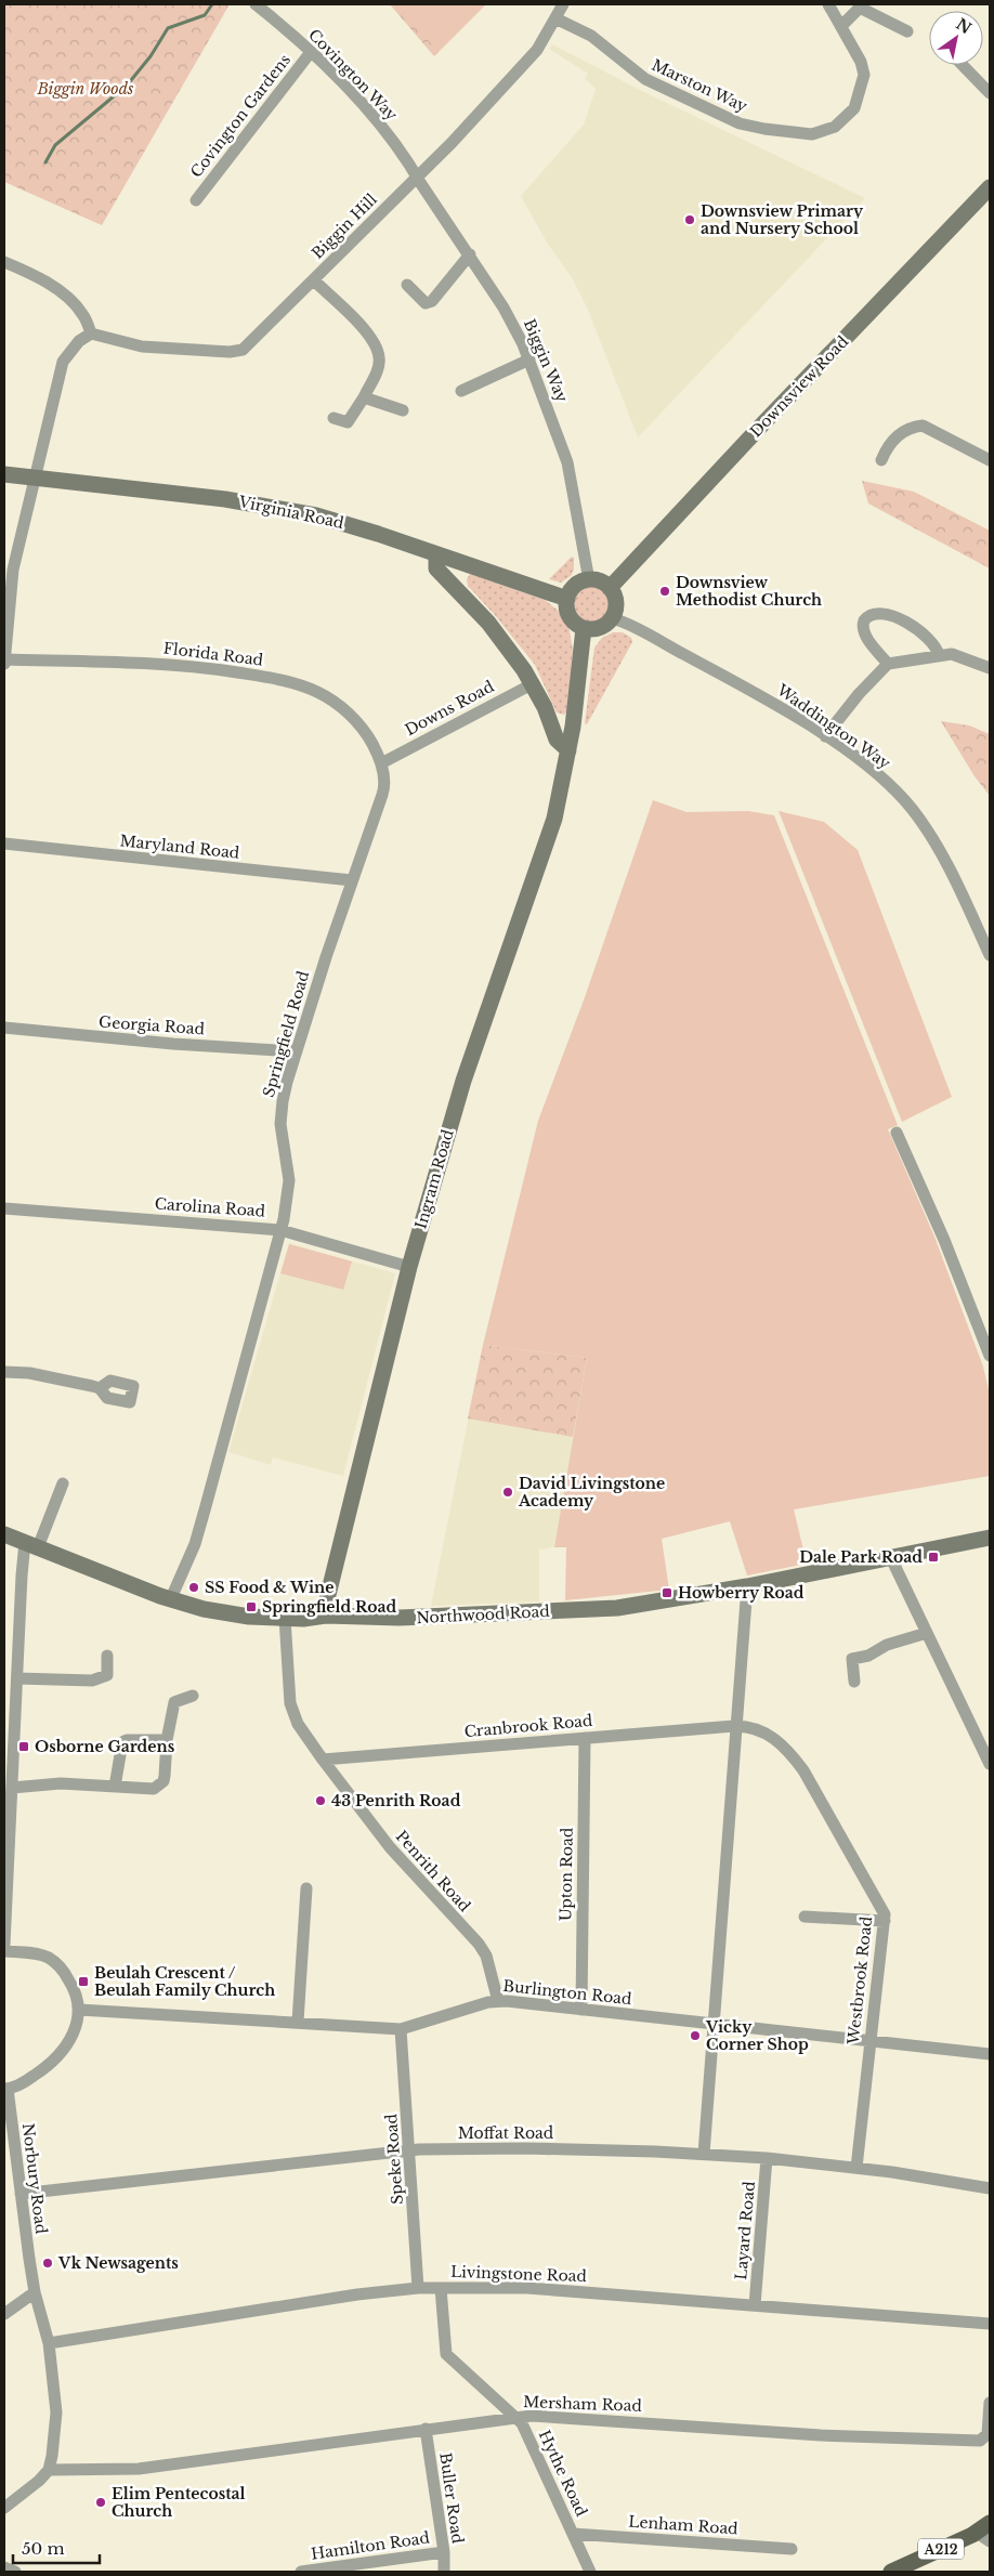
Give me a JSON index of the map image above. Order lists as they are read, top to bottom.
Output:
{
  "streets": {
    "main road": ["A212"],
    "street": [
      "Covington Way",
      "Marston Way",
      "Covington Gardens",
      "Biggin Hill",
      "Biggin Way",
      "Downsview Road",
      "Virginia Road",
      "Florida Road",
      "Downs Road",
      "Waddington Way",
      "Maryland Road",
      "Georgia Road",
      "Springfield Road",
      "Ingram Road",
      "Carolina Road",
      "Northwood Road",
      "Cranbrook Road",
      "Penrith Road",
      "Upton Road",
      "Westbrook Road",
      "Burlington Road",
      "Moffat Road",
      "Speke Road",
      "Norbury Road",
      "Layard Road",
      "Livingstone Road",
      "Mersham Road",
      "Hythe Road",
      "Buller Road",
      "Lenham Road",
      "Hamilton Road"
    ]
  },
  "crossings": [
    ["Covington Way", "Covington Gardens"],
    ["Covington Way", "Biggin Hill"],
    ["Covington Way", "Biggin Way"],
    ["Marston Way", "Biggin Hill"],
    ["Biggin Hill", "Biggin Way"],
    ["Biggin Way", "Downsview Road"],
    ["Biggin Way", "Virginia Road"],
    ["Biggin Way", "Waddington Way"],
    ["Biggin Way", "Ingram Road"],
    ["Downsview Road", "Virginia Road"],
    ["Downsview Road", "Waddington Way"],
    ["Downsview Road", "Ingram Road"],
    ["Virginia Road", "Waddington Way"],
    ["Virginia Road", "Ingram Road"],
    ["Florida Road", "Downs Road"],
    ["Florida Road", "Springfield Road"],
    ["Downs Road", "Springfield Road"],
    ["Waddington Way", "Ingram Road"],
    ["Maryland Road", "Springfield Road"],
    ["Georgia Road", "Springfield Road"],
    ["Springfield Road", "Carolina Road"],
    ["Springfield Road", "Northwood Road"],
    ["Ingram Road", "Carolina Road"],
    ["Ingram Road", "Northwood Road"],
    ["Northwood Road", "Penrith Road"],
    ["Cranbrook Road", "Penrith Road"],
    ["Cranbrook Road", "Upton Road"],
    ["Cranbrook Road", "Westbrook Road"],
    ["Penrith Road", "Burlington Road"],
    ["Upton Road", "Burlington Road"],
    ["Westbrook Road", "Burlington Road"],
    ["Westbrook Road", "Moffat Road"],
    ["Burlington Road", "Speke Road"],
    ["Moffat Road", "Speke Road"],
    ["Moffat Road", "Norbury Road"],
    ["Moffat Road", "Layard Road"],
    ["Speke Road", "Livingstone Road"],
    ["Norbury Road", "Livingstone Road"],
    ["Norbury Road", "Mersham Road"],
    ["Layard Road", "Livingstone Road"],
    ["Livingstone Road", "Hythe Road"],
    ["Mersham Road", "Hythe Road"],
    ["Mersham Road", "Buller Road"],
    ["Hythe Road", "Lenham Road"],
    ["Buller Road", "Hamilton Road"]
  ],
  "parks": ["Biggin Woods"],
  "places": {
    "other": [
      "Downsview Primary and Nursery School",
      "Downsview Methodist Church",
      "David Livingstone Academy",
      "SS Food & Wine",
      "43 Penrith Road",
      "Vicky Corner Shop",
      "Vk Newsagents",
      "Elim Pentecostal Church"
    ],
    "transit": [
      "Dale Park Road",
      "Howberry Road",
      "Springfield Road",
      "Osborne Gardens",
      "Beulah Crescent / Beulah Family Church"
    ]
  },
  "scale_bar": "50 m",
  "north": "top right"
}
